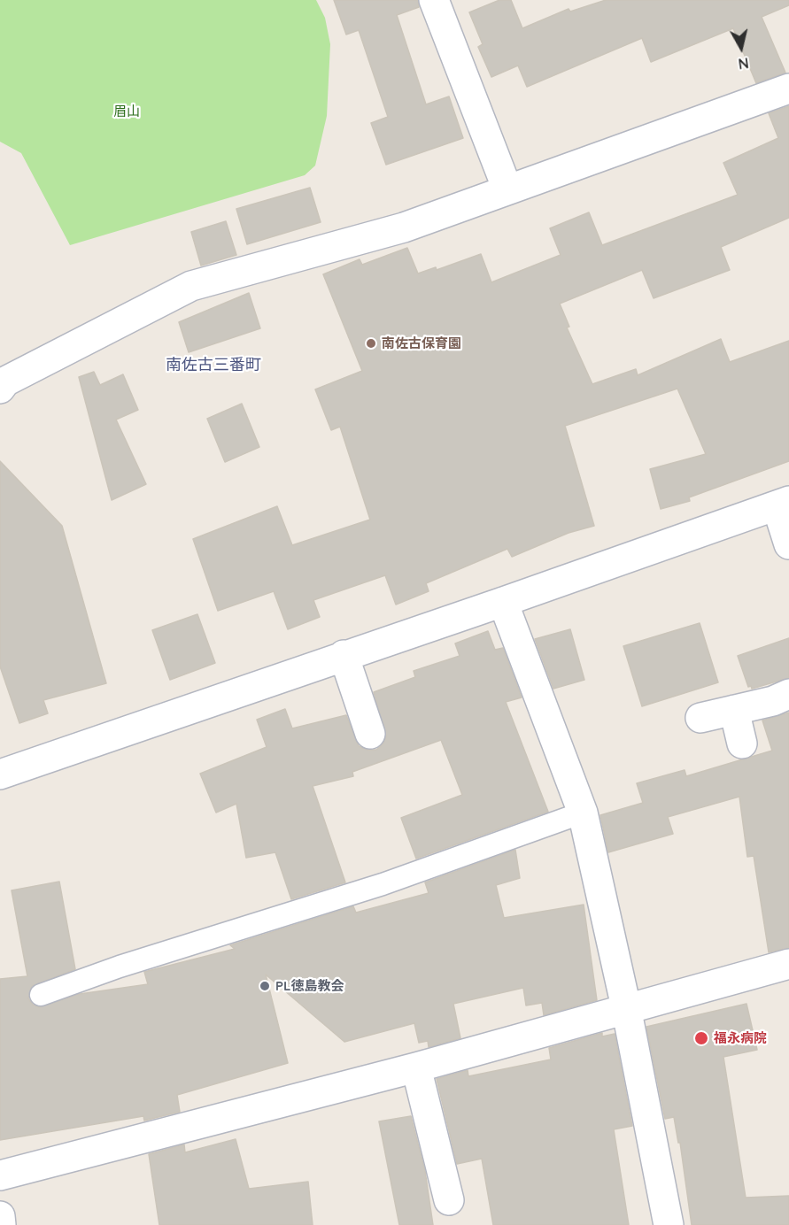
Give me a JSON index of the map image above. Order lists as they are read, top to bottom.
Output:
{
  "districts": ["南佐古三番町"],
  "parks": ["眉山"],
  "places": ["南佐古保育園", "PL徳島教会", "福永病院"],
  "north": "bottom"
}
